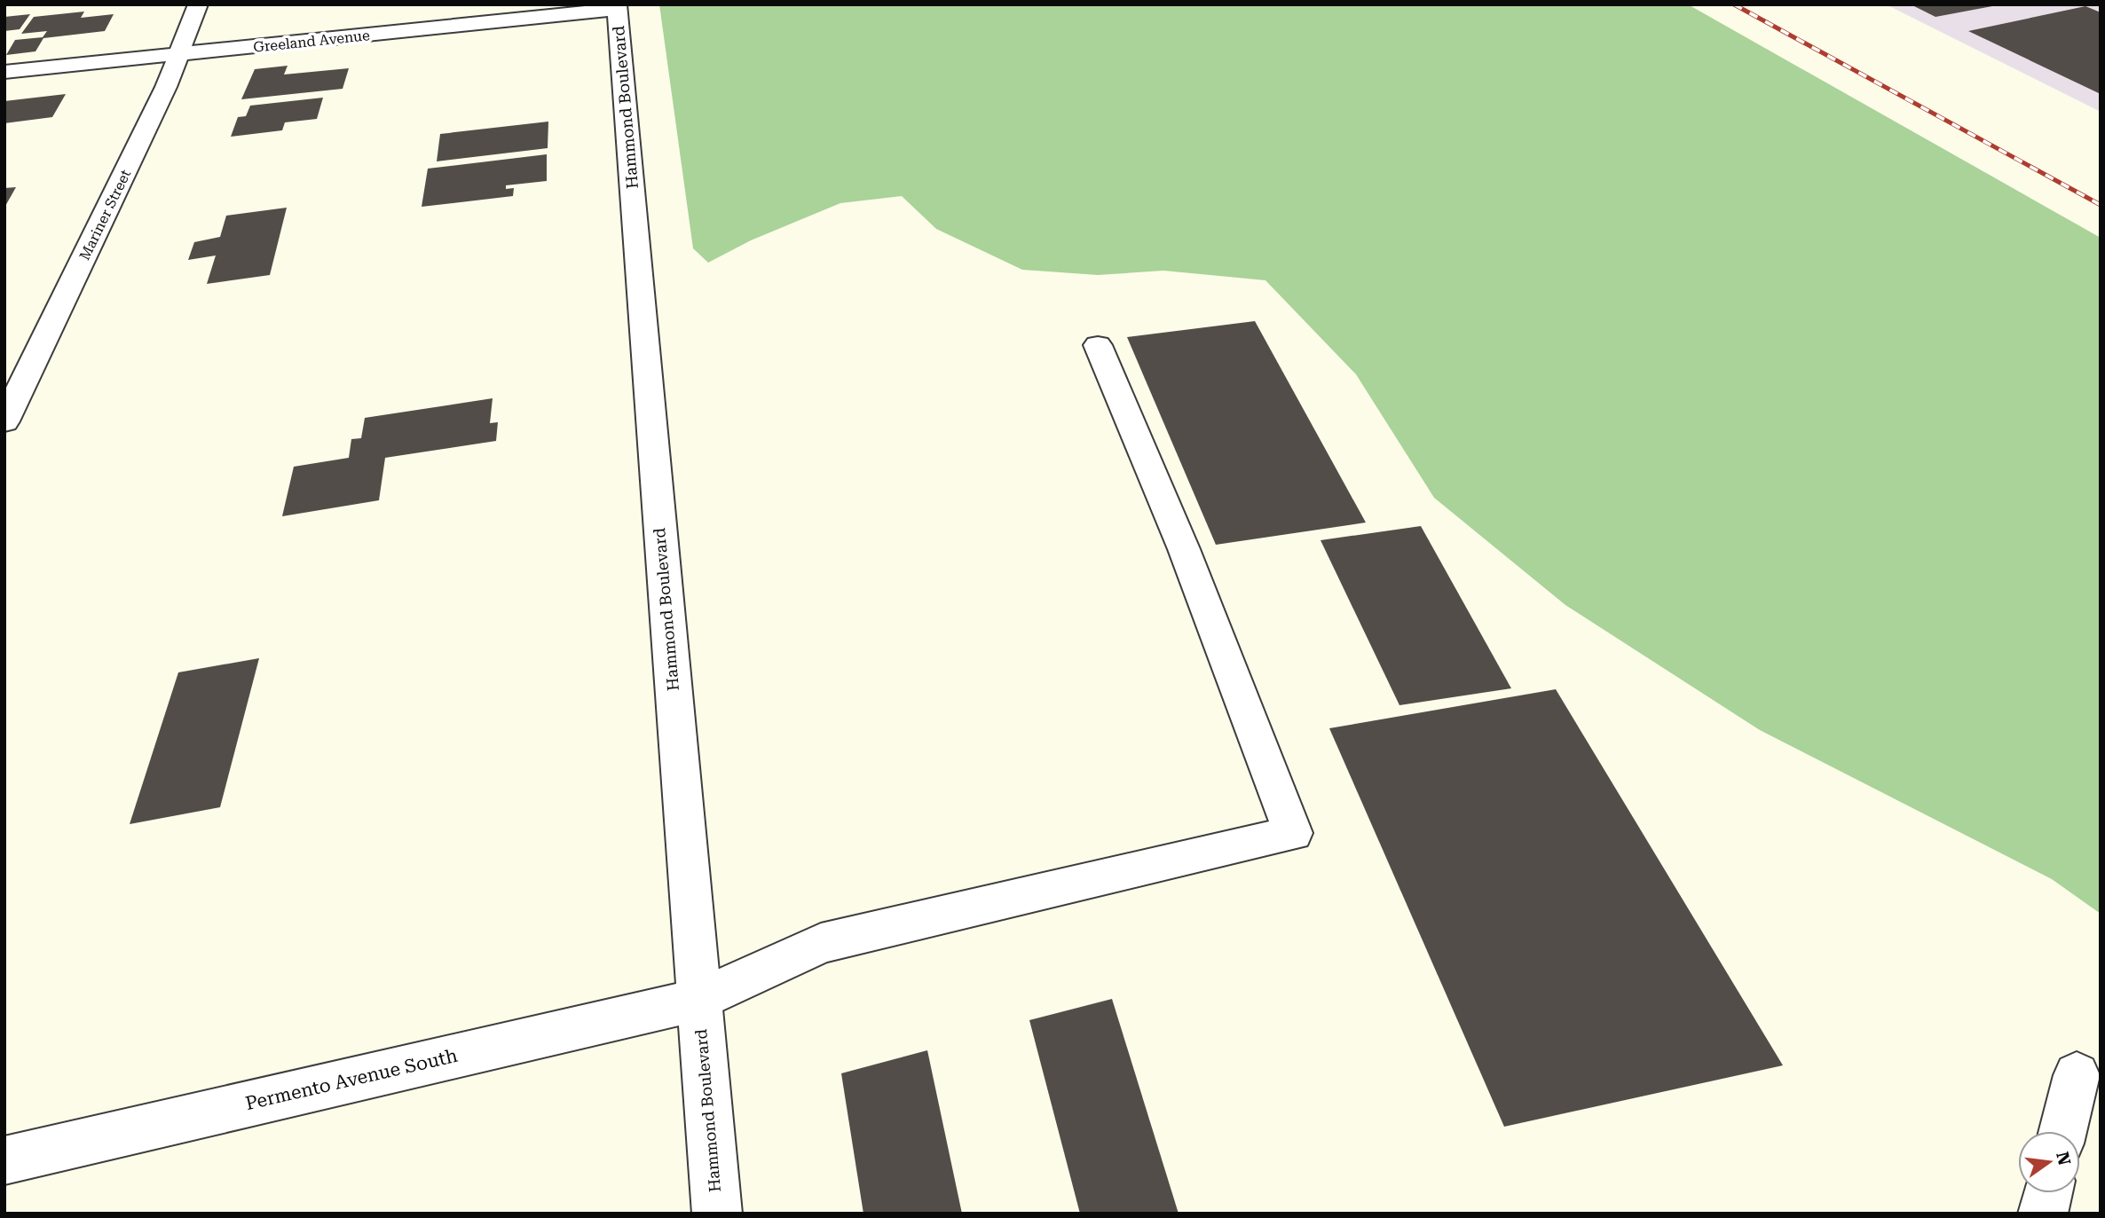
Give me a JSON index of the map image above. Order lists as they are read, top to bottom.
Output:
{
  "streets": {
    "street": [
      "Greeland Avenue",
      "Hammond Boulevard",
      "Mariner Street",
      "Permento Avenue South"
    ]
  },
  "crossings": [
    ["Greeland Avenue", "Hammond Boulevard"],
    ["Greeland Avenue", "Mariner Street"],
    ["Hammond Boulevard", "Permento Avenue South"]
  ],
  "north": "right"
}
